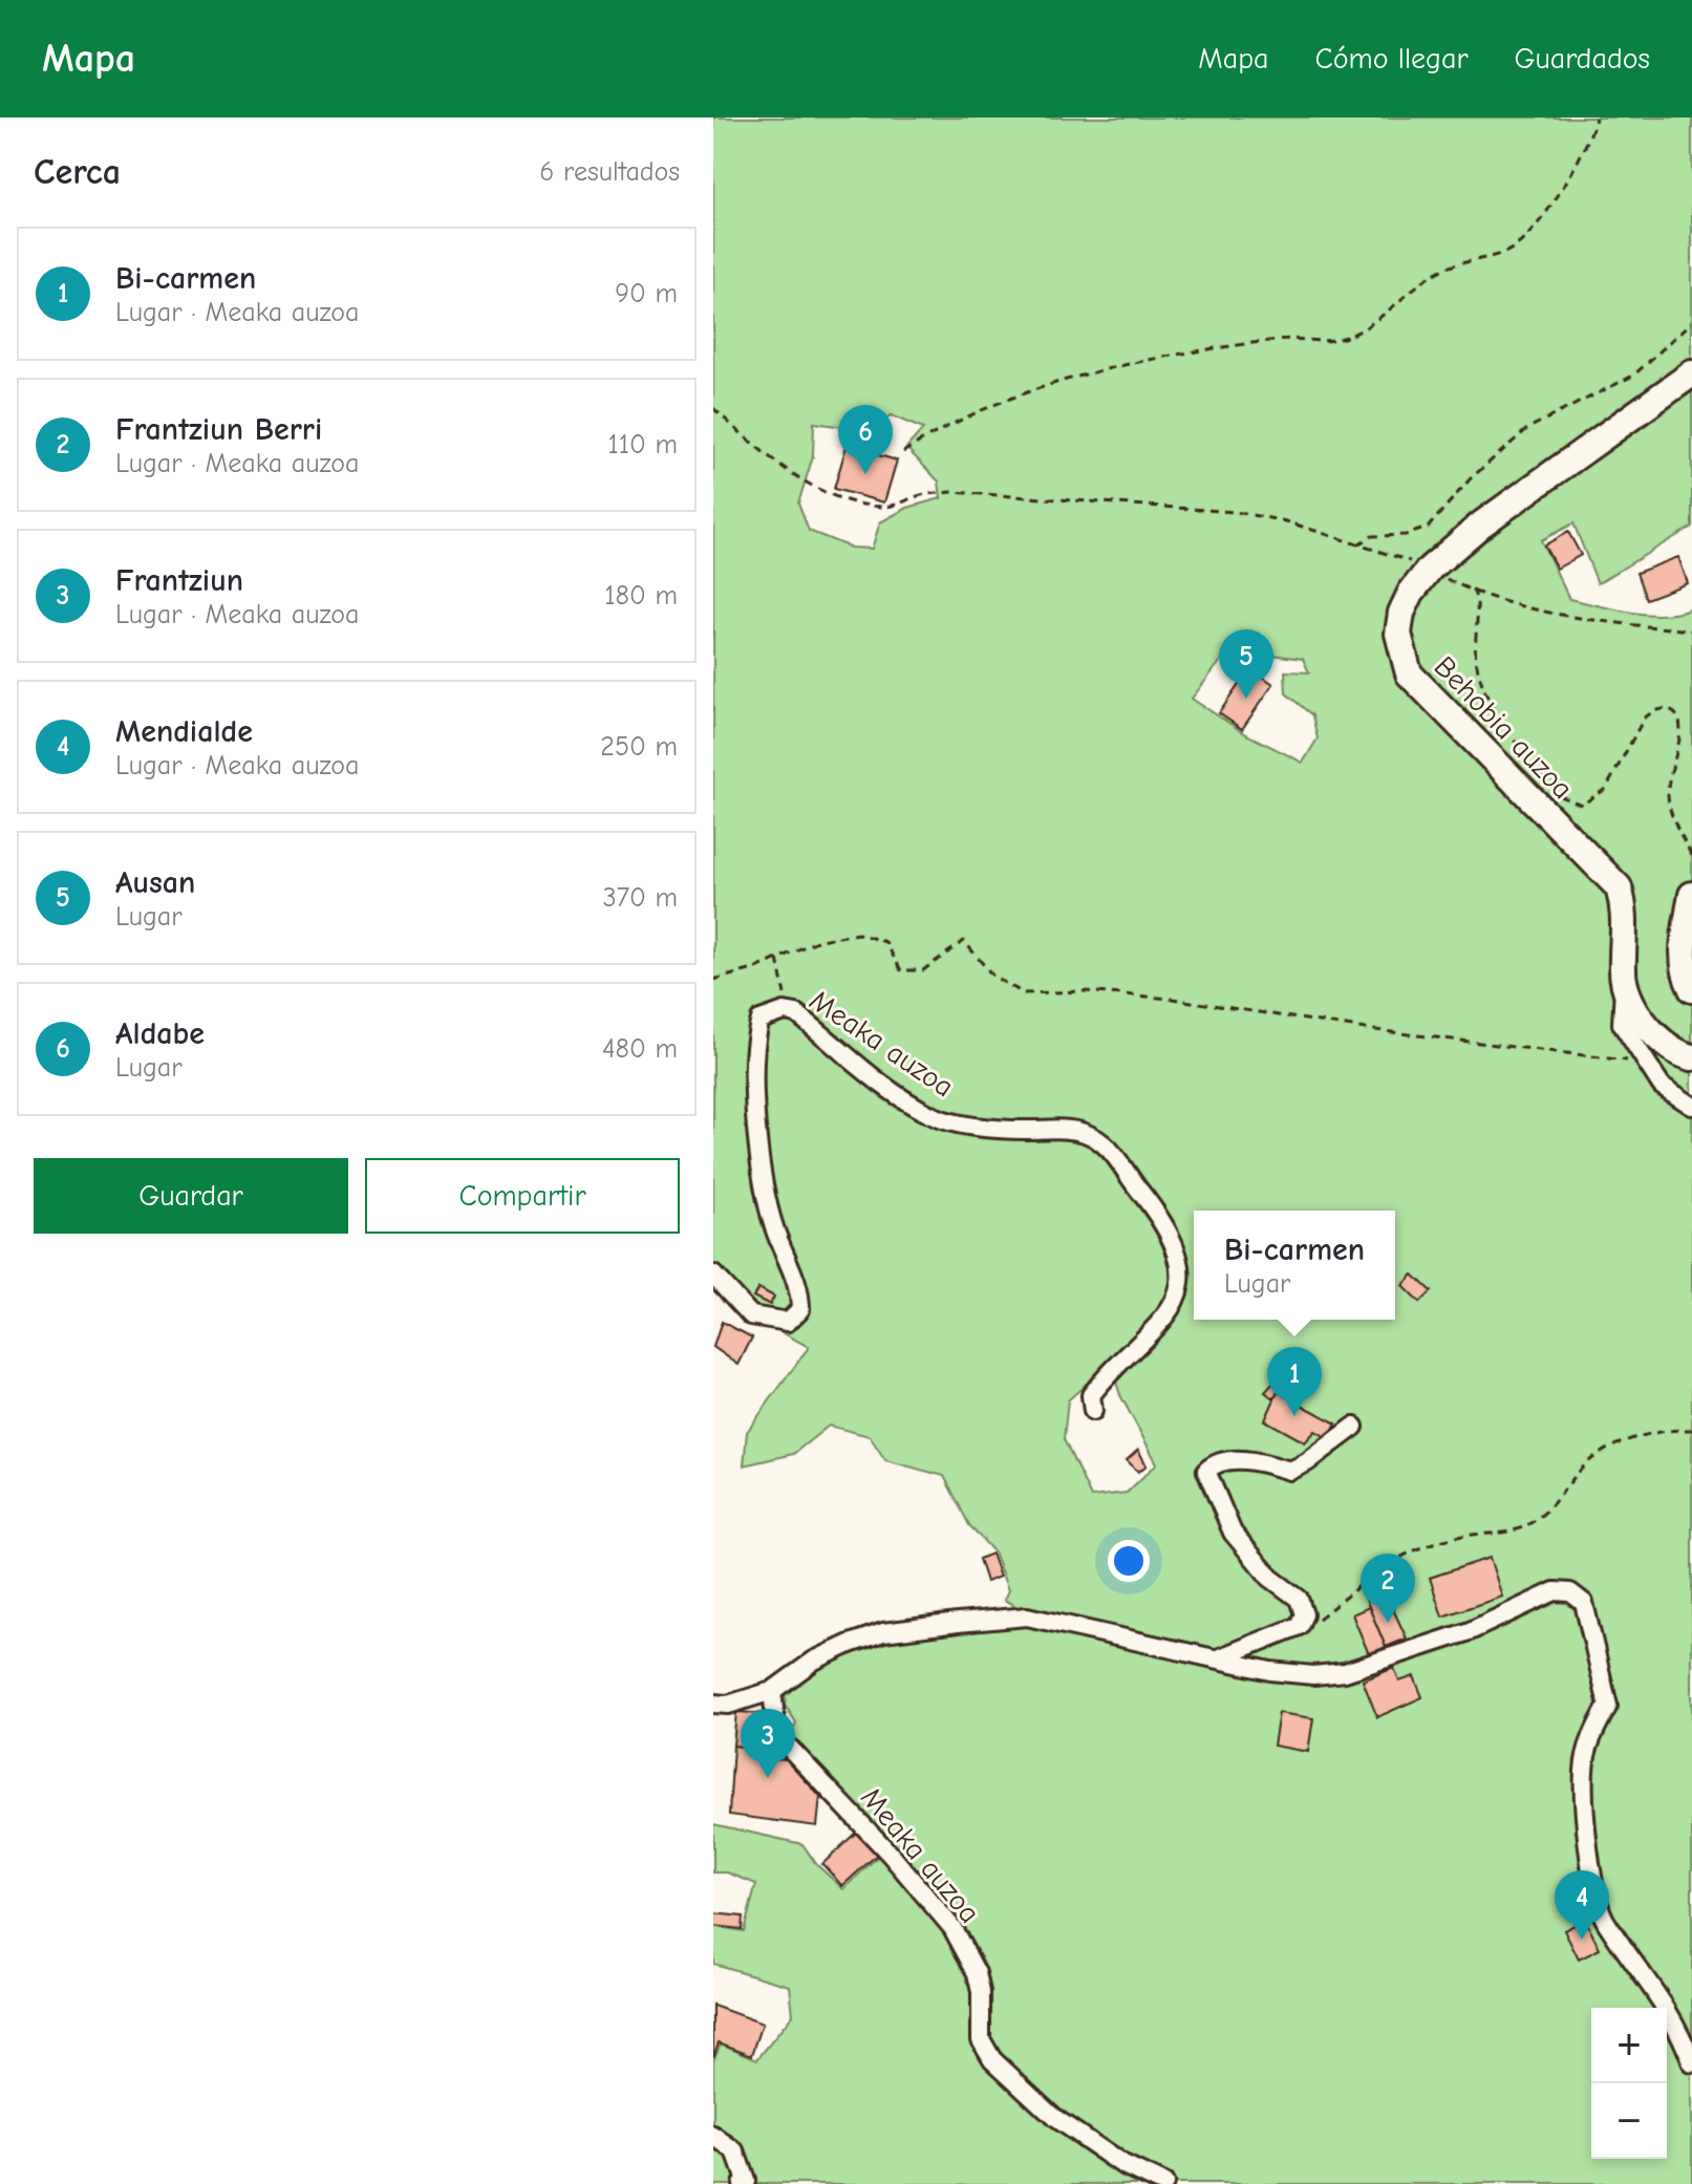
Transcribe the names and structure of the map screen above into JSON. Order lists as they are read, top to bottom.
{
  "streets": {
    "street": ["Behobia auzoa", "Meaka auzoa"]
  },
  "page": {
    "header": "Mapa",
    "nav": ["Mapa", "Cómo llegar", "Guardados"],
    "heading": ["Cerca", "6 resultados"],
    "list": [
      {
        "mark": "1",
        "name": "Bi-carmen",
        "note": "Lugar · Meaka auzoa",
        "value": "90 m"
      },
      {
        "mark": "2",
        "name": "Frantziun Berri",
        "note": "Lugar · Meaka auzoa",
        "value": "110 m"
      },
      {
        "mark": "3",
        "name": "Frantziun",
        "note": "Lugar · Meaka auzoa",
        "value": "180 m"
      },
      {
        "mark": "4",
        "name": "Mendialde",
        "note": "Lugar · Meaka auzoa",
        "value": "250 m"
      },
      {
        "mark": "5",
        "name": "Ausan",
        "note": "Lugar",
        "value": "370 m"
      },
      {
        "mark": "6",
        "name": "Aldabe",
        "note": "Lugar",
        "value": "480 m"
      }
    ],
    "pins": [
      "6",
      "5",
      "1",
      "2",
      "3",
      "4"
    ],
    "buttons": ["Guardar", "Compartir"],
    "popup": ["Bi-carmen", "Lugar"],
    "map_buttons": ["+", "−"]
  }
}
